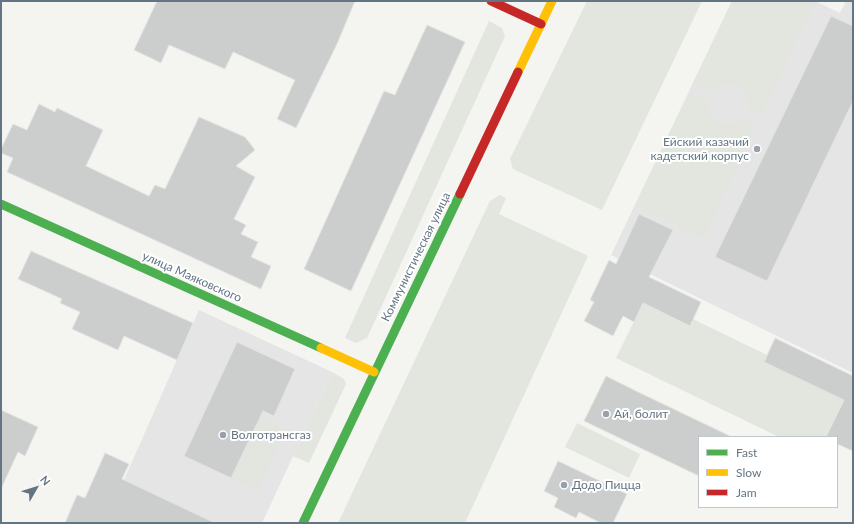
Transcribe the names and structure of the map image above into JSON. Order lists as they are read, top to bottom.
{
  "streets": {
    "main road": ["Коммунистическая улица", "улица Маяковского"]
  },
  "crossings": [
    ["Коммунистическая улица", "улица Маяковского"]
  ],
  "places": [
    "Ейский казачий кадетский корпус",
    "Ай, болит",
    "Волготрансгаз",
    "Додо Пицца"
  ],
  "legend": ["Fast", "Slow", "Jam"],
  "north": "top right"
}
